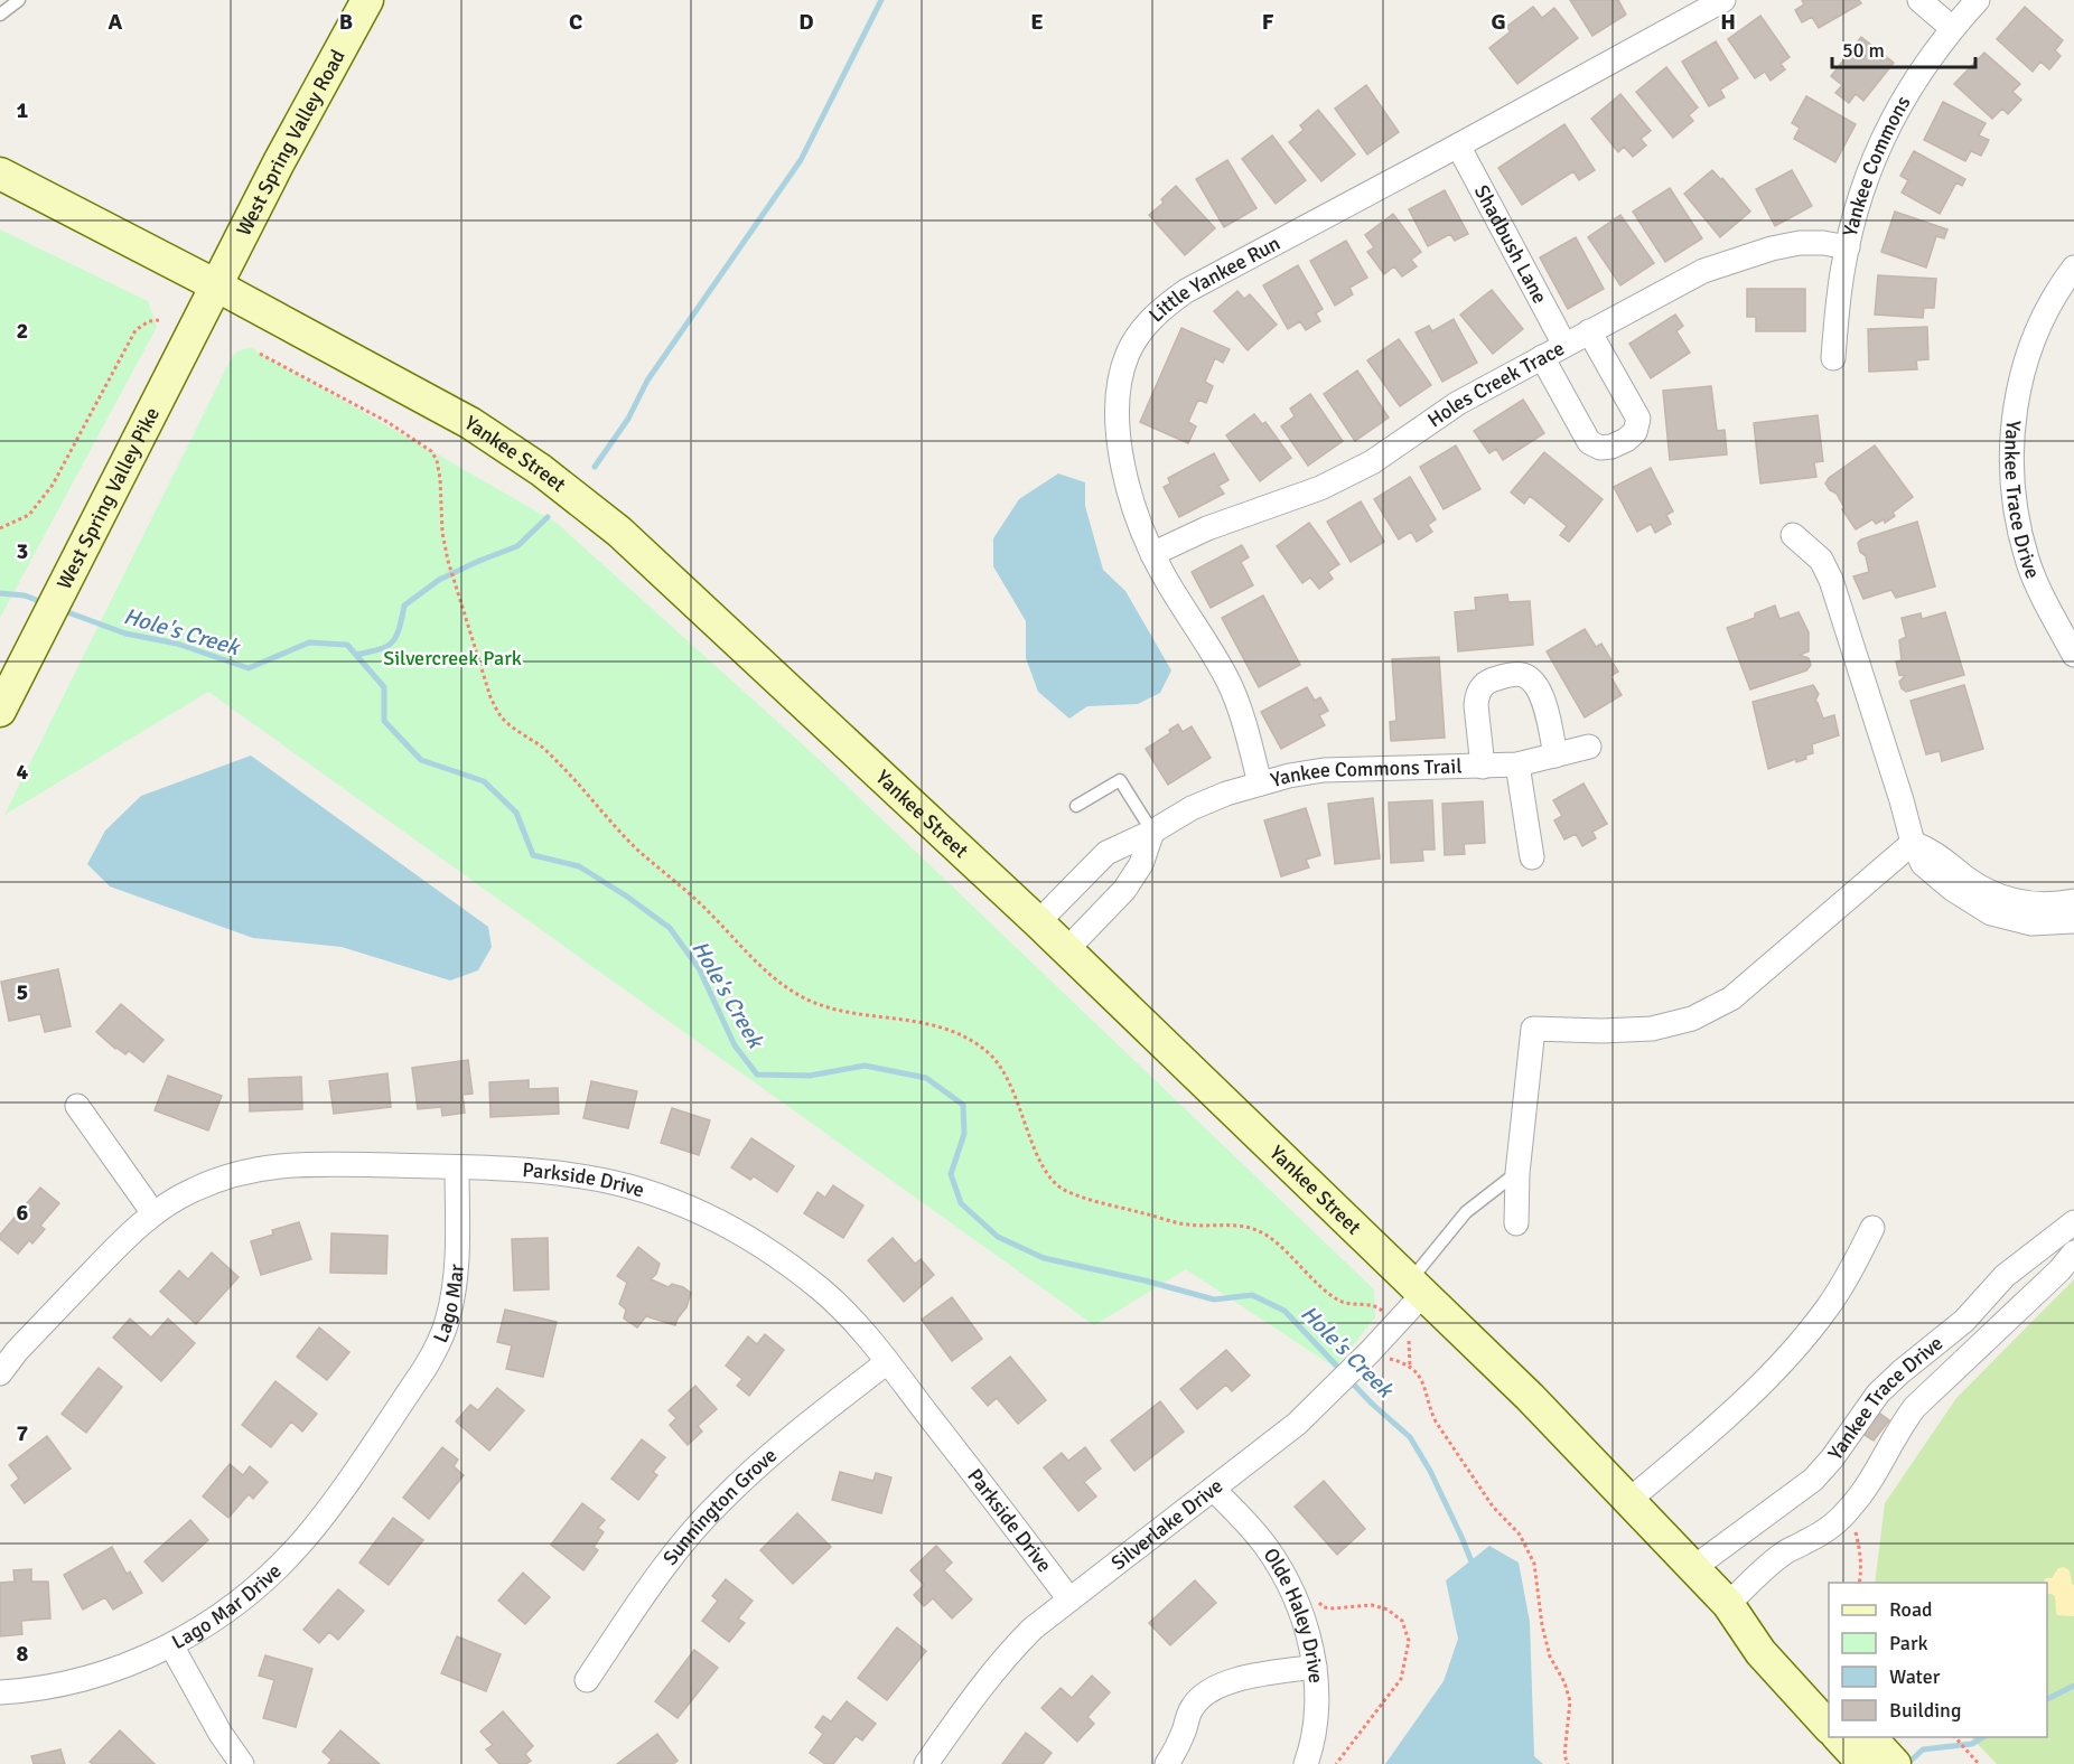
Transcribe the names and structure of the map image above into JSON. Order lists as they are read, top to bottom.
{
  "streets": {
    "street": [
      "West Spring Valley Road",
      "Yankee Commons",
      "Shadbush Lane",
      "Little Yankee Run",
      "Holes Creek Trace",
      "Yankee Street",
      "West Spring Valley Pike",
      "Yankee Trace Drive",
      "Yankee Commons Trail",
      "Parkside Drive",
      "Lago Mar",
      "Sunnington Grove",
      "Silverlake Drive",
      "Lago Mar Drive",
      "Olde Haley Drive"
    ]
  },
  "crossings": [
    ["West Spring Valley Road", "Yankee Street"],
    ["West Spring Valley Road", "West Spring Valley Pike"],
    ["Yankee Commons", "Holes Creek Trace"],
    ["Shadbush Lane", "Little Yankee Run"],
    ["Shadbush Lane", "Holes Creek Trace"],
    ["Little Yankee Run", "Holes Creek Trace"],
    ["Little Yankee Run", "Yankee Commons Trail"],
    ["Yankee Street", "West Spring Valley Pike"],
    ["Yankee Street", "Yankee Trace Drive"],
    ["Yankee Street", "Yankee Commons Trail"],
    ["Yankee Street", "Silverlake Drive"],
    ["Parkside Drive", "Lago Mar"],
    ["Parkside Drive", "Sunnington Grove"],
    ["Parkside Drive", "Silverlake Drive"],
    ["Lago Mar", "Lago Mar Drive"],
    ["Silverlake Drive", "Olde Haley Drive"]
  ],
  "water": ["Hole's Creek"],
  "parks": ["Silvercreek Park"],
  "legend": [
    "Road",
    "Park",
    "Water",
    "Building"
  ],
  "scale_bar": "50 m",
  "grid": {
    "columns": [
      "A",
      "B",
      "C",
      "D",
      "E",
      "F",
      "G",
      "H"
    ],
    "rows": [
      "1",
      "2",
      "3",
      "4",
      "5",
      "6",
      "7",
      "8"
    ]
  }
}
